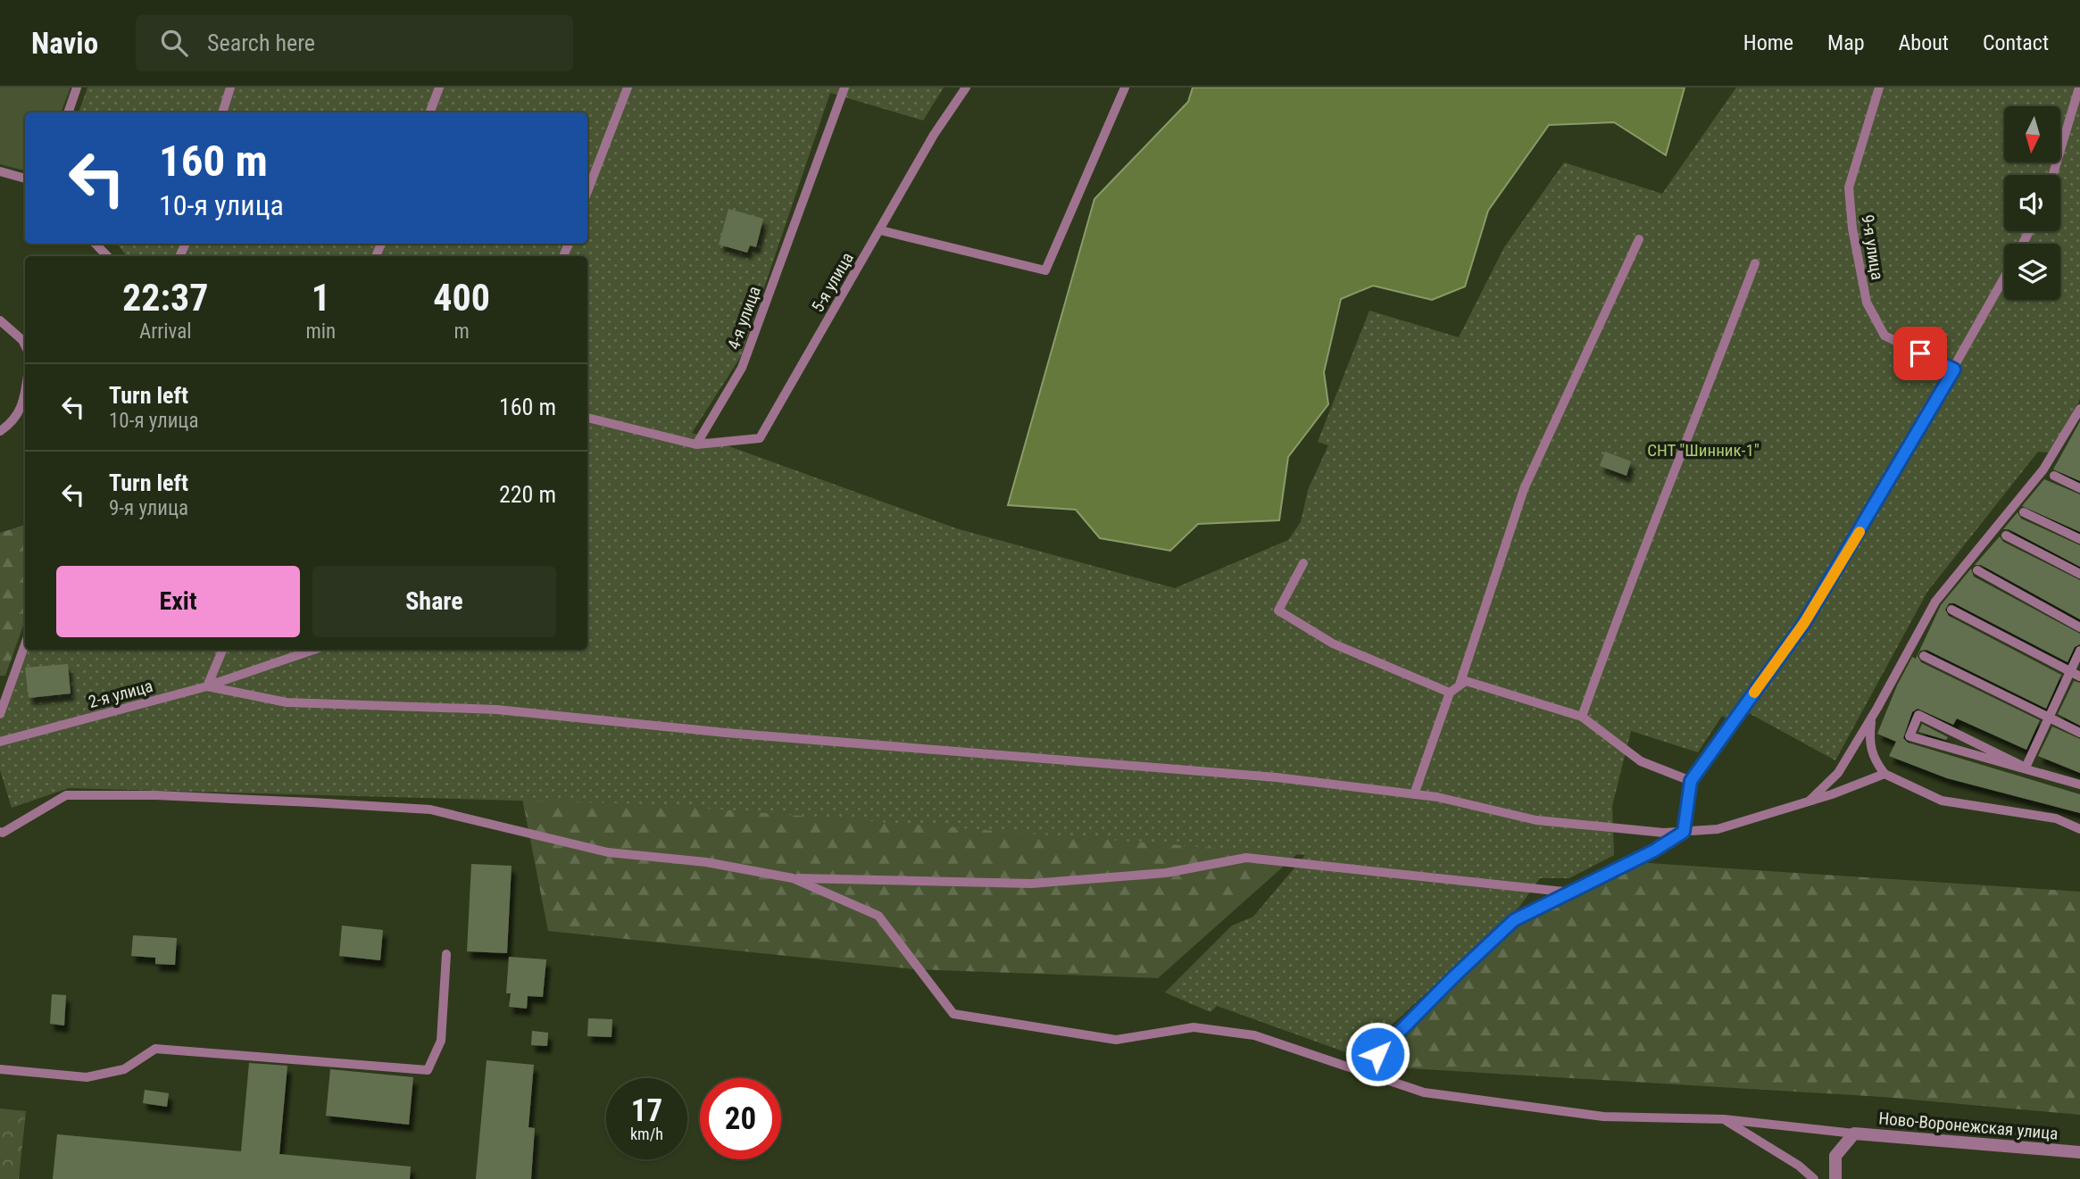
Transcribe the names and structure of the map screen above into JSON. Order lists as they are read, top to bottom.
{
  "streets": {
    "street": ["Ново-Воронежская улица"],
    "lane": [
      "9-я улица",
      "5-я улица",
      "4-я улица",
      "2-я улица"
    ]
  },
  "crossings": [
    ["5-я улица", "4-я улица"]
  ],
  "parks": ["СНТ \"Шинник-1\""],
  "north": "bottom",
  "page": {
    "header": "Navio",
    "search": "Search here",
    "nav": [
      "Home",
      "Map",
      "About",
      "Contact"
    ],
    "turn": ["160 m", "10-я улица"],
    "eta": [
      "22:37",
      "Arrival",
      "1",
      "min",
      "400",
      "m"
    ],
    "list": [
      {
        "name": "Turn left",
        "note": "10-я улица",
        "value": "160 m"
      },
      {
        "name": "Turn left",
        "note": "9-я улица",
        "value": "220 m"
      }
    ],
    "buttons": ["Exit", "Share"],
    "speed": "17 km/h",
    "limit": "20"
  }
}
